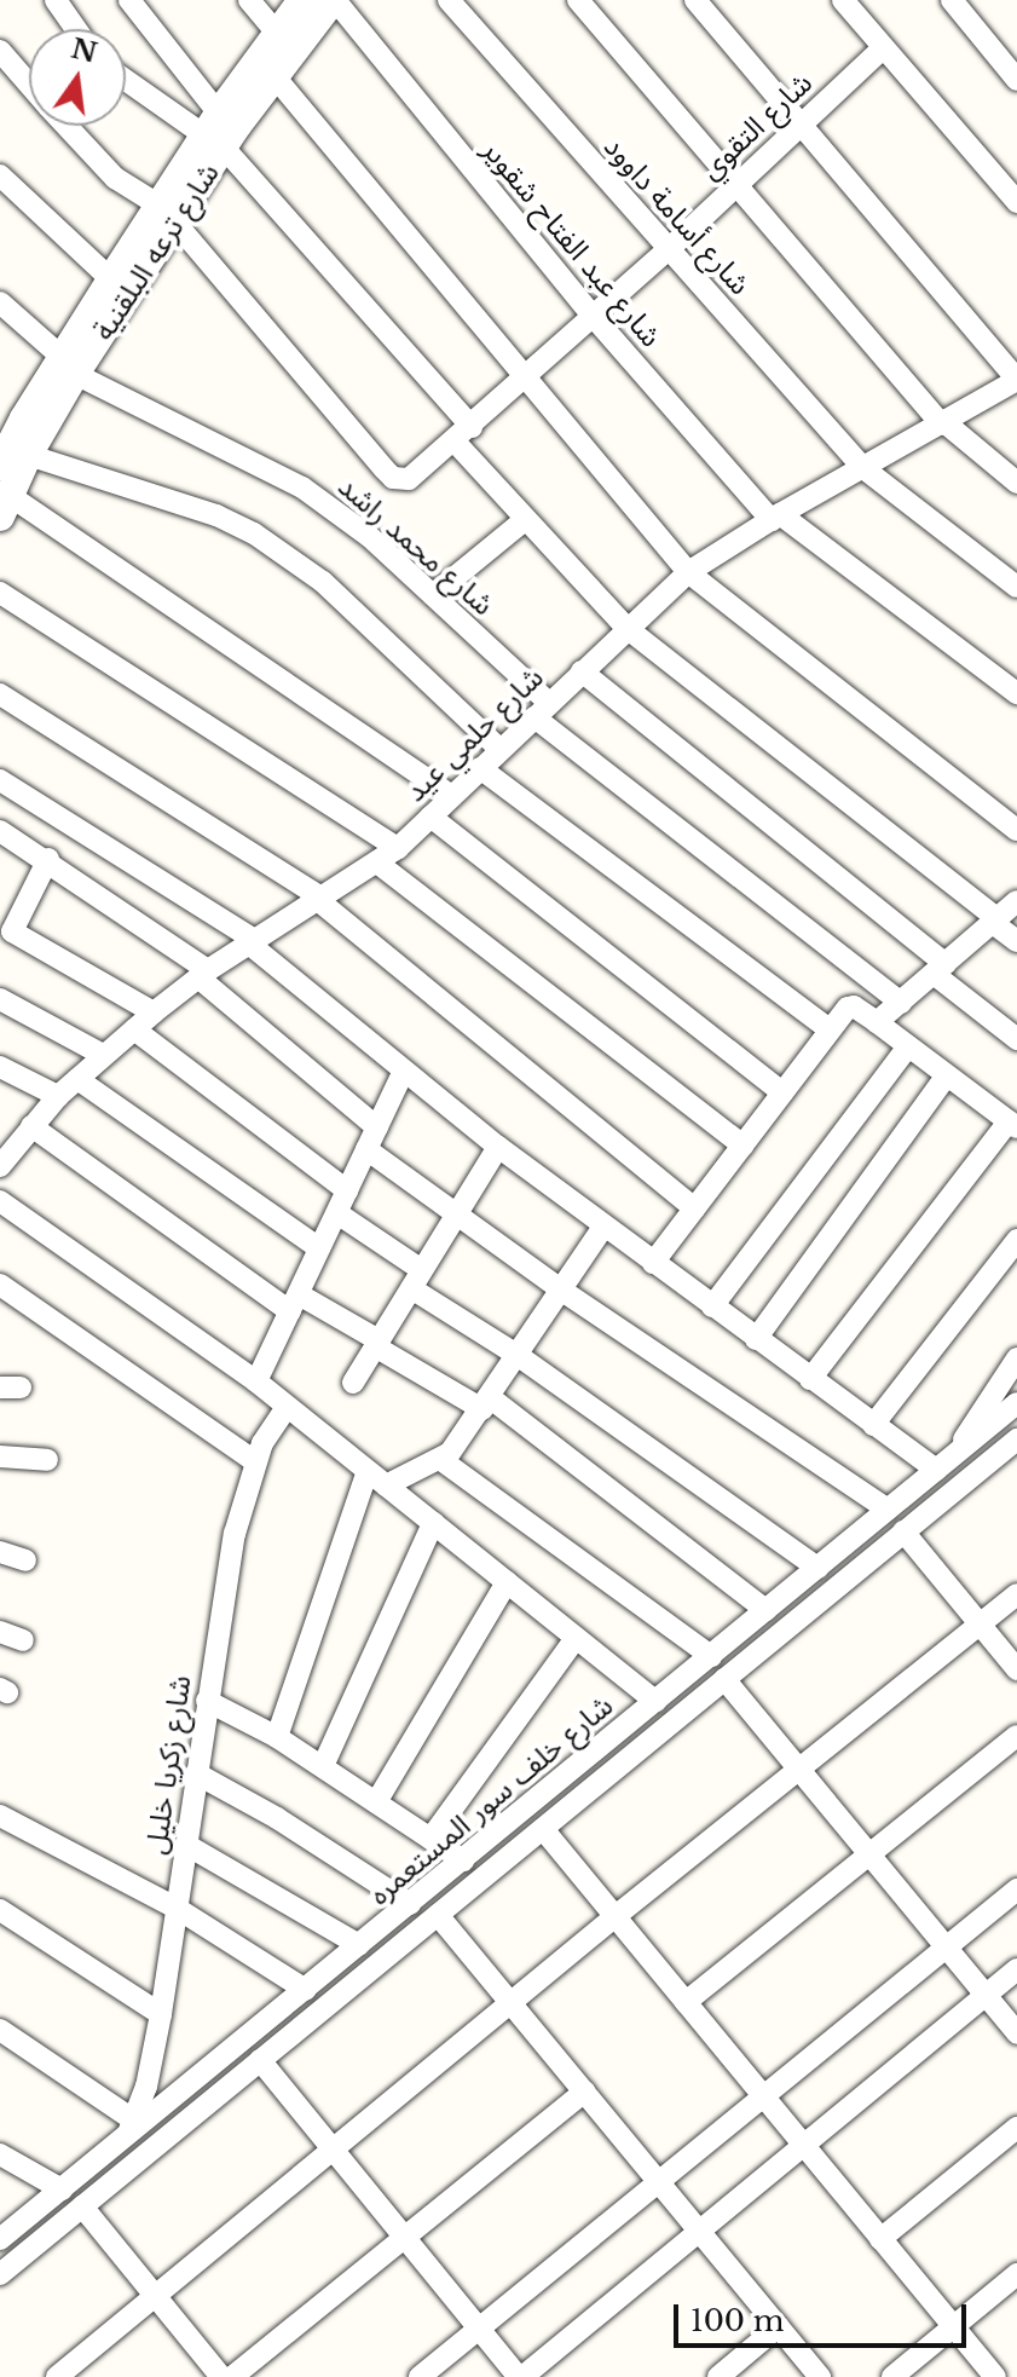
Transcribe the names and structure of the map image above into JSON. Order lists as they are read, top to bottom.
{
  "streets": {
    "street": [
      "شارع التقوي",
      "شارع أسامة داوود",
      "شارع عبد الفتاح شقوير",
      "شارع ترعه البلقنية",
      "شارع محمد راشد",
      "شارع حلمي عيد",
      "شارع زكريا خليل",
      "شارع خلف سور المستعمره"
    ]
  },
  "crossings": [
    ["شارع التقوي", "شارع أسامة داوود"],
    ["شارع التقوي", "شارع عبد الفتاح شقوير"],
    ["شارع التقوي", "شارع ترعه البلقنية"],
    ["شارع أسامة داوود", "شارع حلمي عيد"],
    ["شارع عبد الفتاح شقوير", "شارع ترعه البلقنية"],
    ["شارع عبد الفتاح شقوير", "شارع حلمي عيد"],
    ["شارع ترعه البلقنية", "شارع محمد راشد"],
    ["شارع محمد راشد", "شارع حلمي عيد"],
    ["شارع زكريا خليل", "شارع خلف سور المستعمره"]
  ],
  "scale_bar": "100 m",
  "north": "top"
}
